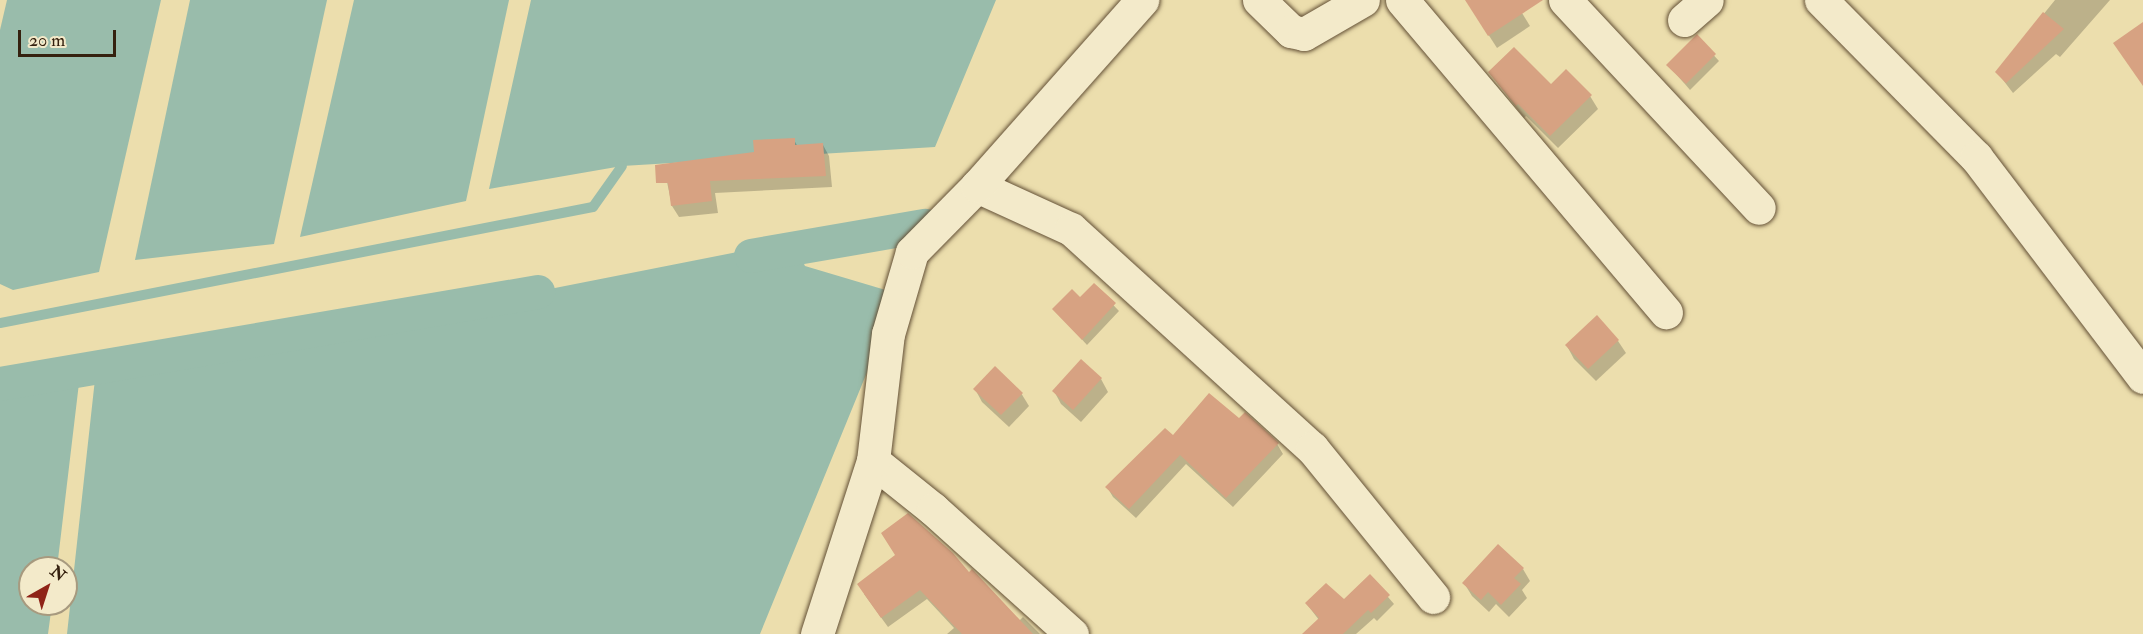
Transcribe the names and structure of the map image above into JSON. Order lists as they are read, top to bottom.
{
  "scale_bar": "20 m",
  "north": "top right"
}
